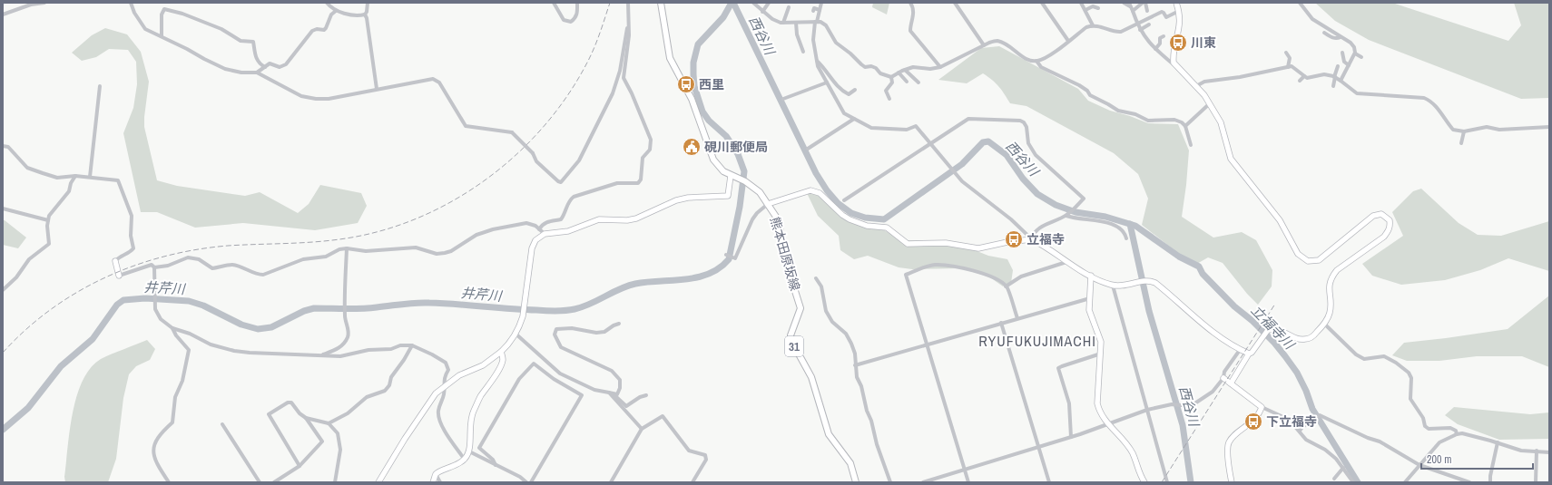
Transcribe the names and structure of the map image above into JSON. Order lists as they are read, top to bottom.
{
  "streets": {
    "main road": ["熊本田原坂線", "31"]
  },
  "districts": ["RYUFUKUJIMACHI"],
  "water": ["西谷川", "井芹川", "立福寺川"],
  "places": {
    "bus stop": [
      "川東",
      "西里",
      "立福寺",
      "下立福寺"
    ],
    "public building": ["硯川郵便局"]
  },
  "scale_bar": "200 m"
}
